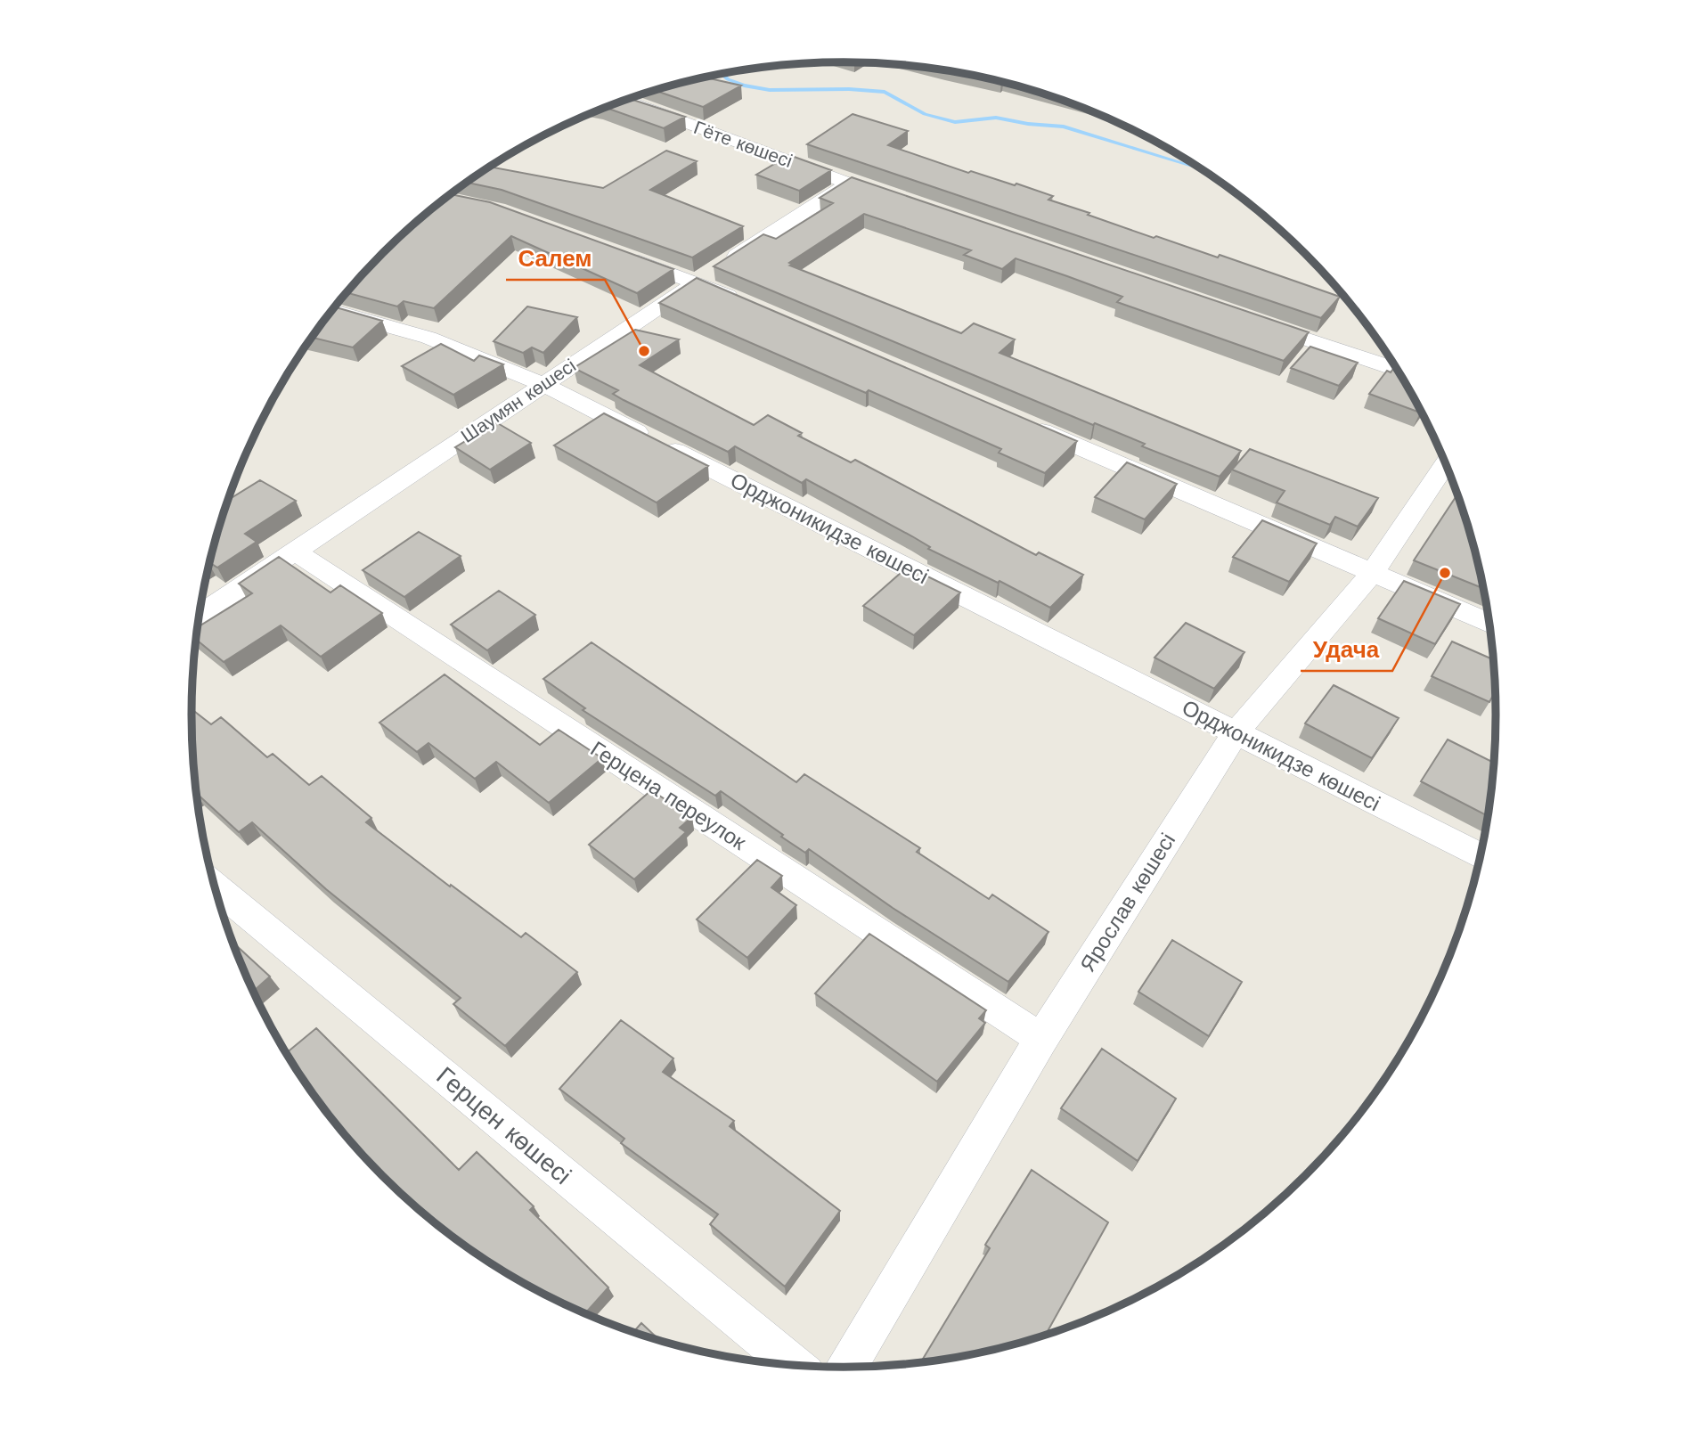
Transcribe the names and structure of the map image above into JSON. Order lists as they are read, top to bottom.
{
  "streets": {
    "street": [
      "Гёте көшесі",
      "Шаумян көшесі",
      "Орджоникидзе көшесі",
      "Герцена переулок",
      "Ярослав көшесі",
      "Герцен көшесі"
    ]
  },
  "crossings": [
    ["Гёте көшесі", "Шаумян көшесі"],
    ["Шаумян көшесі", "Орджоникидзе көшесі"],
    ["Шаумян көшесі", "Герцена переулок"],
    ["Орджоникидзе көшесі", "Ярослав көшесі"],
    ["Герцена переулок", "Ярослав көшесі"]
  ],
  "places": ["Салем", "Удача"]
}
